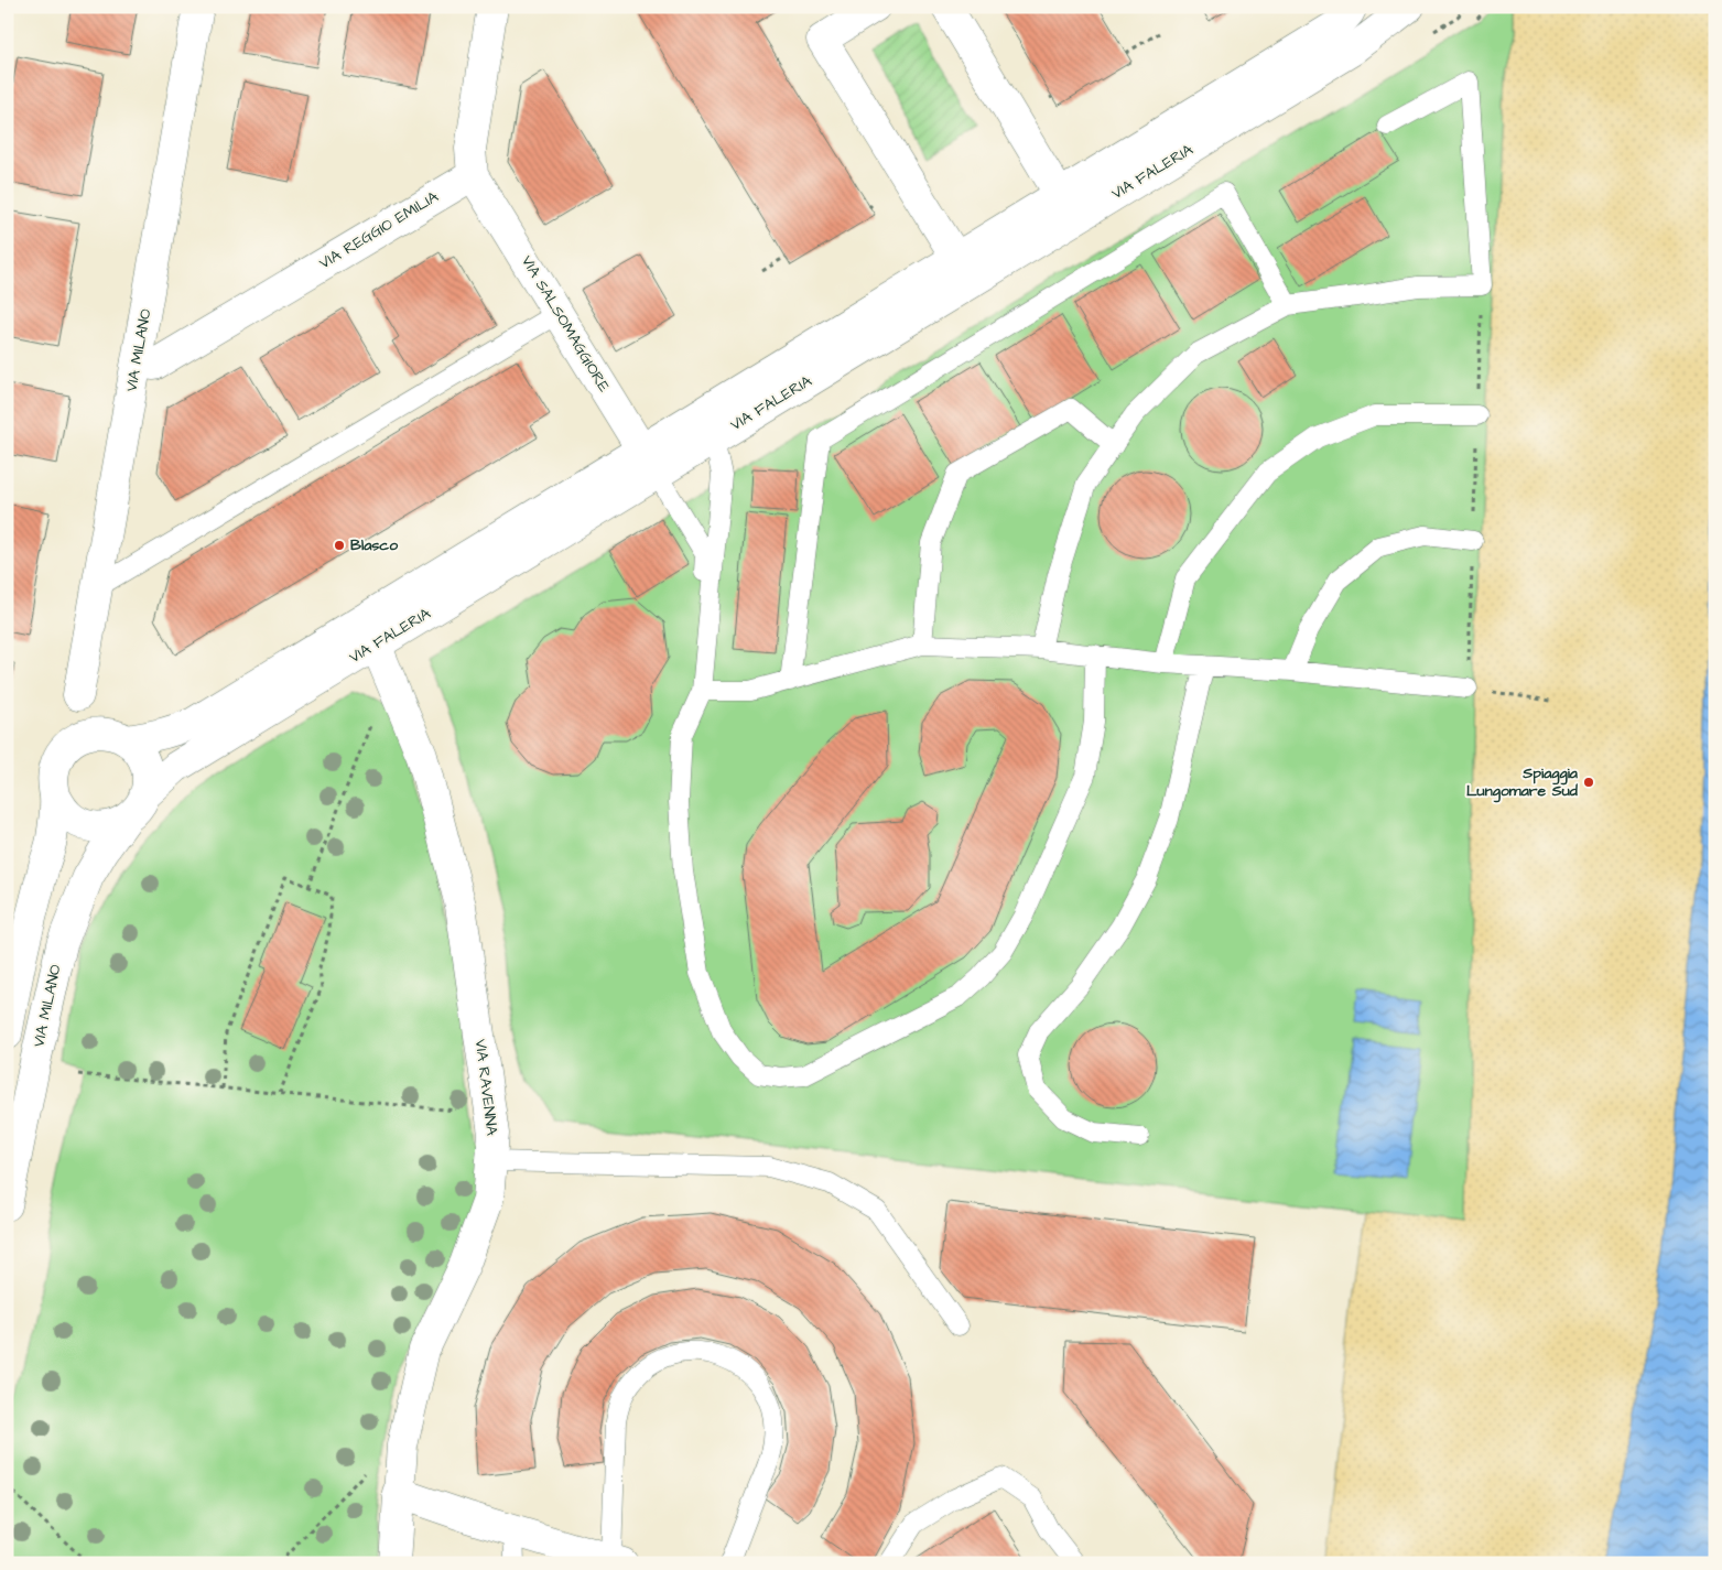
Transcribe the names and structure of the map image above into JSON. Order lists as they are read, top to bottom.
{
  "streets": {
    "street": [
      "VIA FALERIA",
      "VIA REGGIO EMILIA",
      "VIA SALSOMAGGIORE",
      "VIA MILANO",
      "VIA RAVENNA"
    ]
  },
  "crossings": [
    ["VIA FALERIA", "VIA SALSOMAGGIORE"],
    ["VIA FALERIA", "VIA MILANO"],
    ["VIA FALERIA", "VIA RAVENNA"],
    ["VIA REGGIO EMILIA", "VIA SALSOMAGGIORE"],
    ["VIA REGGIO EMILIA", "VIA MILANO"]
  ],
  "places": ["Blasco", "Spiaggia Lungomare Sud"]
}
